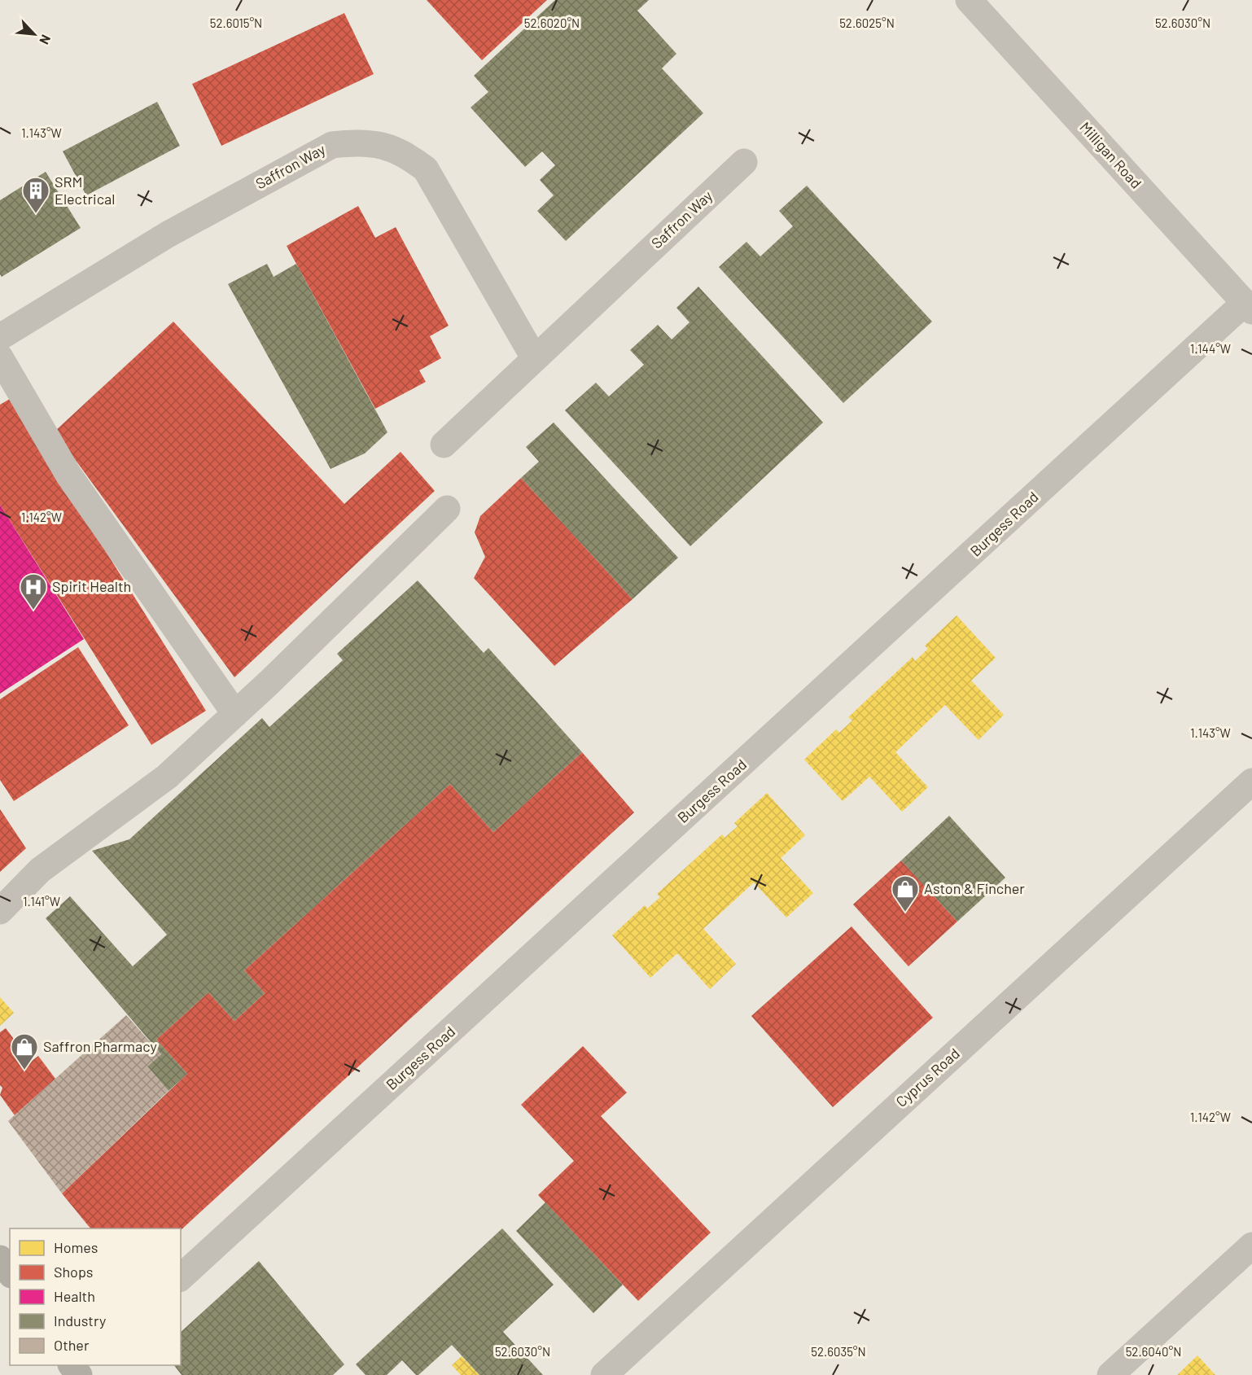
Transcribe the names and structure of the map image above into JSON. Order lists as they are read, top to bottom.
{
  "streets": {
    "street": [
      "Milligan Road",
      "Saffron Way",
      "Burgess Road",
      "Cyprus Road"
    ]
  },
  "crossings": [
    ["Milligan Road", "Burgess Road"]
  ],
  "places": {
    "building": ["SRM Electrical"],
    "hospital": ["Spirit Health"],
    "shop": ["Aston & Fincher", "Saffron Pharmacy"]
  },
  "legend": [
    "Homes",
    "Shops",
    "Health",
    "Industry",
    "Other"
  ],
  "north": "bottom right",
  "coordinates": [
    "52.6015°N",
    "52.6020°N",
    "52.6025°N",
    "52.6030°N",
    "1.143°W",
    "1.144°W",
    "1.142°W",
    "1.141°W",
    "52.6035°N",
    "52.6040°N"
  ]
}
